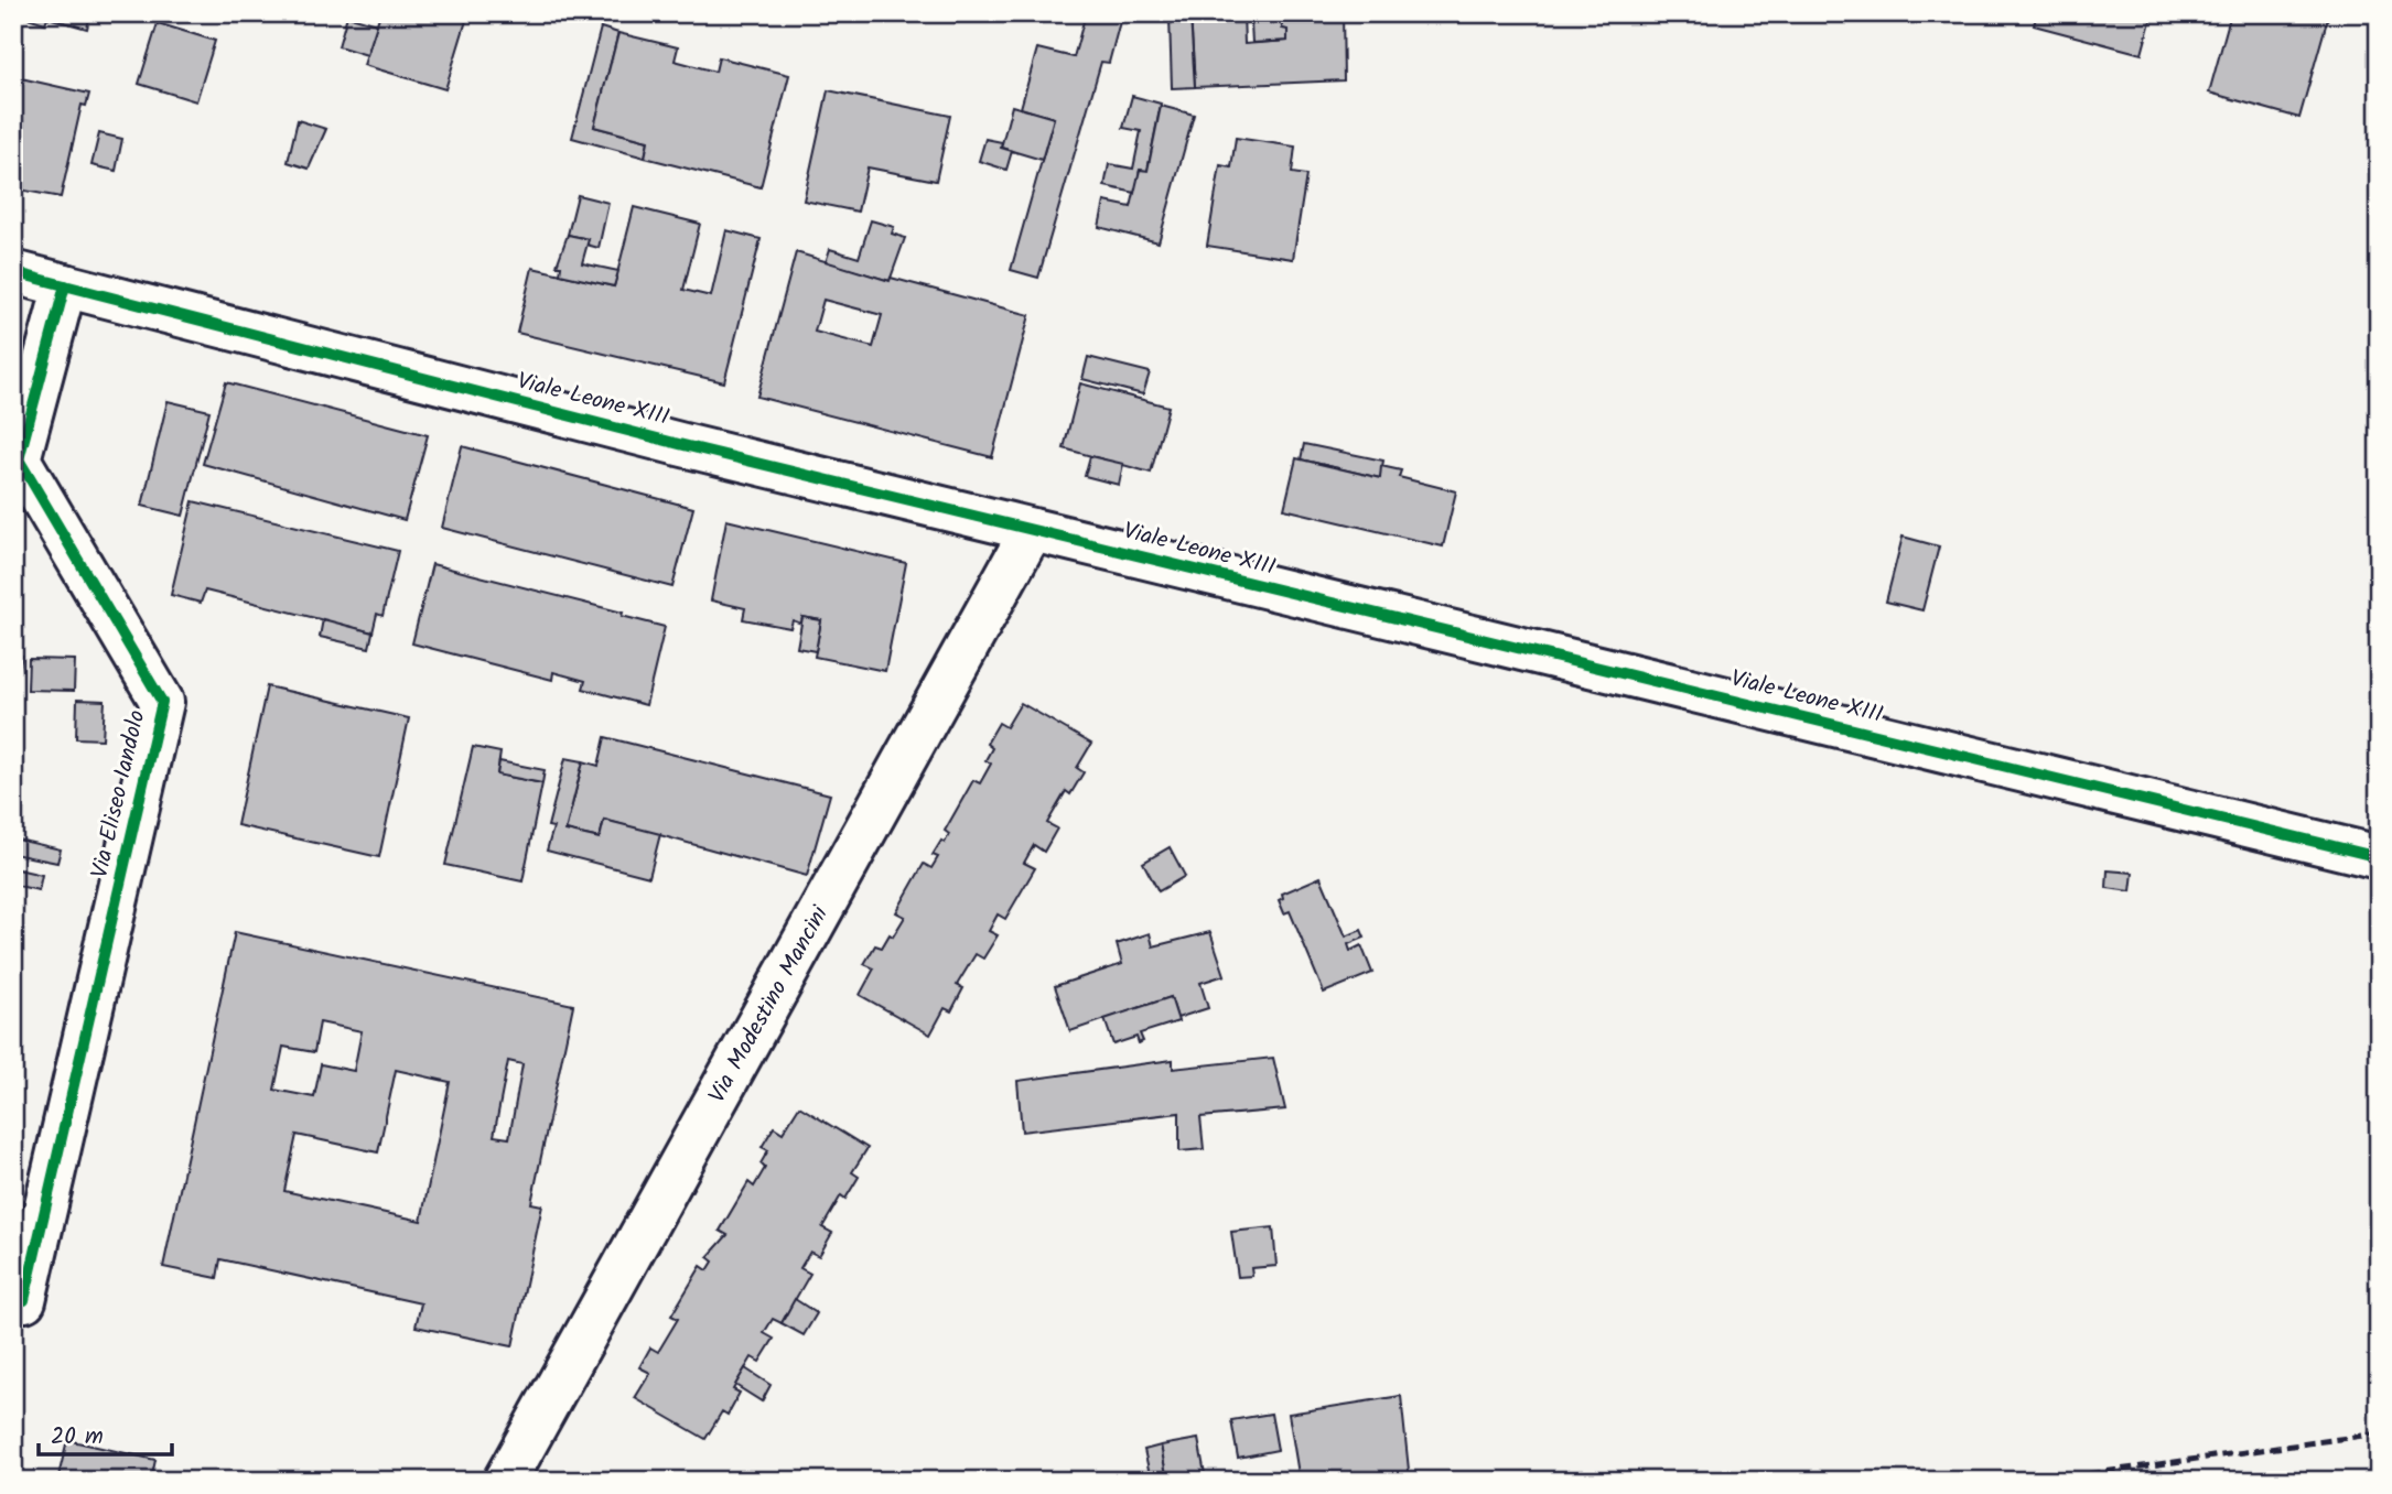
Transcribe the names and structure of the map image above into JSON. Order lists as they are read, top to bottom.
{
  "streets": {
    "street": ["Viale Leone XIII", "Via Eliseo Iandolo", "Via Modestino Mancini"]
  },
  "crossings": [
    ["Viale Leone XIII", "Via Eliseo Iandolo"],
    ["Viale Leone XIII", "Via Modestino Mancini"]
  ],
  "scale_bar": "20 m"
}
